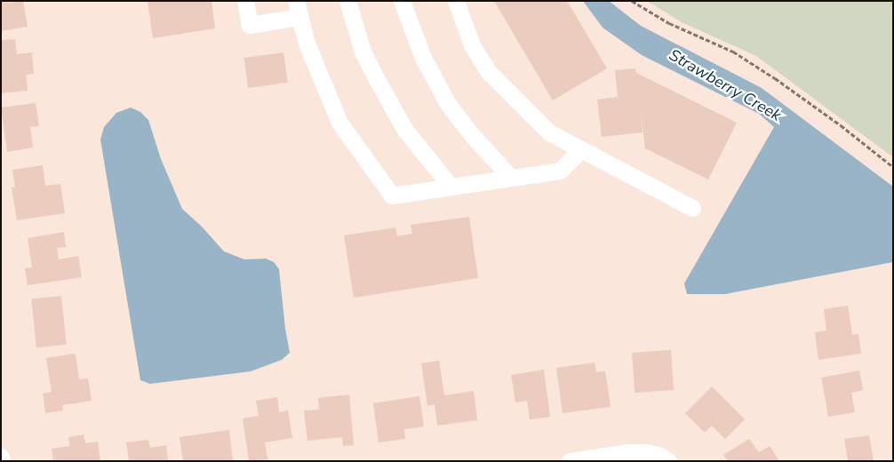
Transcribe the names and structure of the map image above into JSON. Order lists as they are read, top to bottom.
{
  "water": ["Strawberry Creek"]
}
